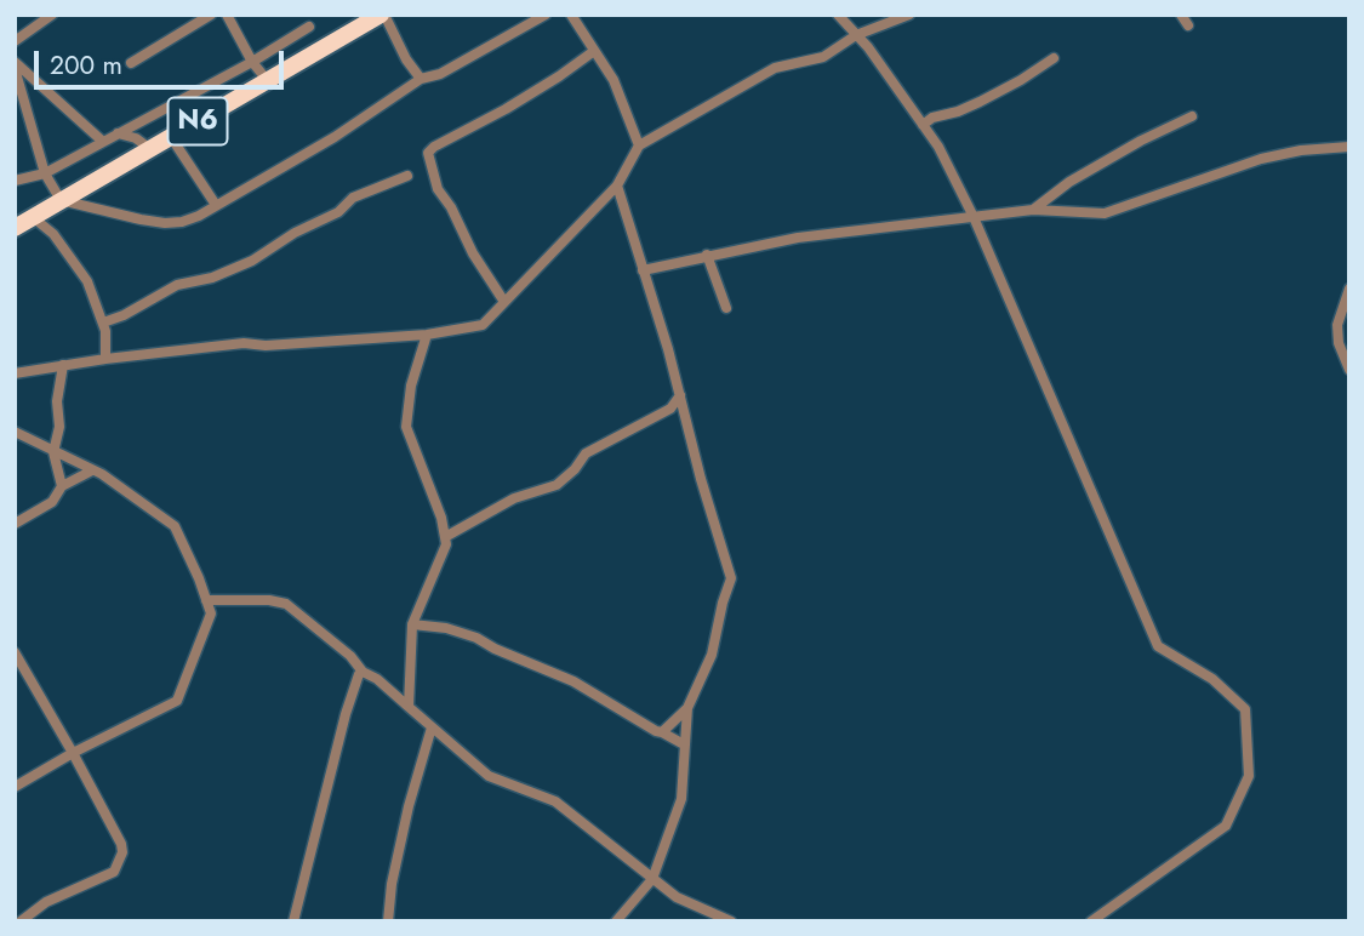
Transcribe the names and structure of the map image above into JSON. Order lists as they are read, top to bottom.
{
  "streets": {
    "highway": ["N6"]
  },
  "scale_bar": "200 m"
}
